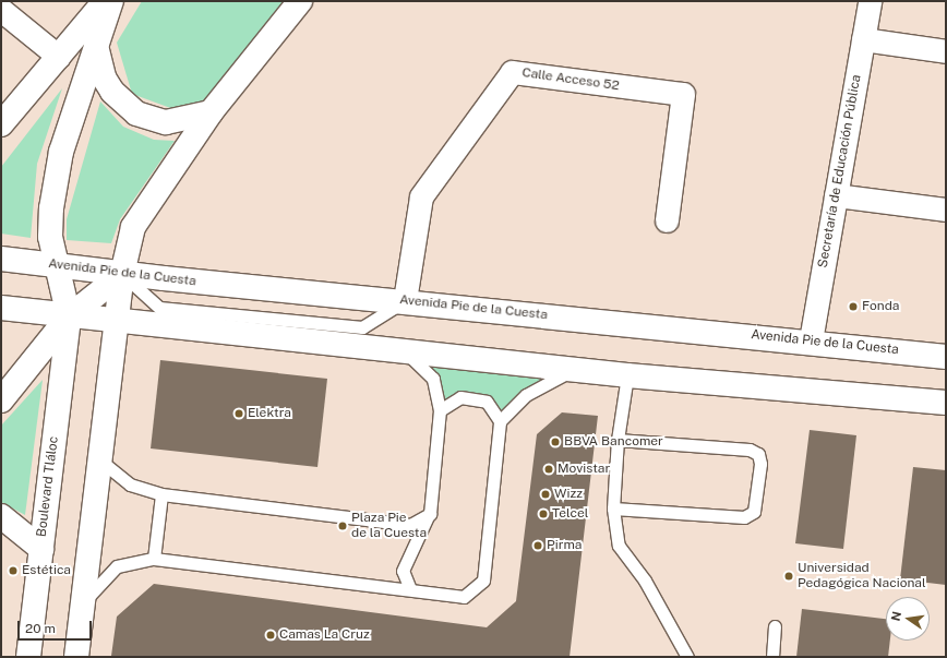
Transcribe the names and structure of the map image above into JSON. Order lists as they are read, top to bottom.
{
  "streets": {
    "main road": ["Avenida Pie de la Cuesta", "Boulevard Tláloc"],
    "street": ["Calle Acceso 52", "Secretaría de Educación Pública"]
  },
  "crossings": [
    ["Calle Acceso 52", "Avenida Pie de la Cuesta"],
    ["Secretaría de Educación Pública", "Avenida Pie de la Cuesta"]
  ],
  "places": [
    "Fonda",
    "Elektra",
    "BBVA Bancomer",
    "Movistar",
    "Wizz",
    "Telcel",
    "Plaza Pie de la Cuesta",
    "Pirma",
    "Estética",
    "Universidad Pedagógica Nacional",
    "Camas La Cruz"
  ],
  "scale_bar": "20 m",
  "north": "left"
}
